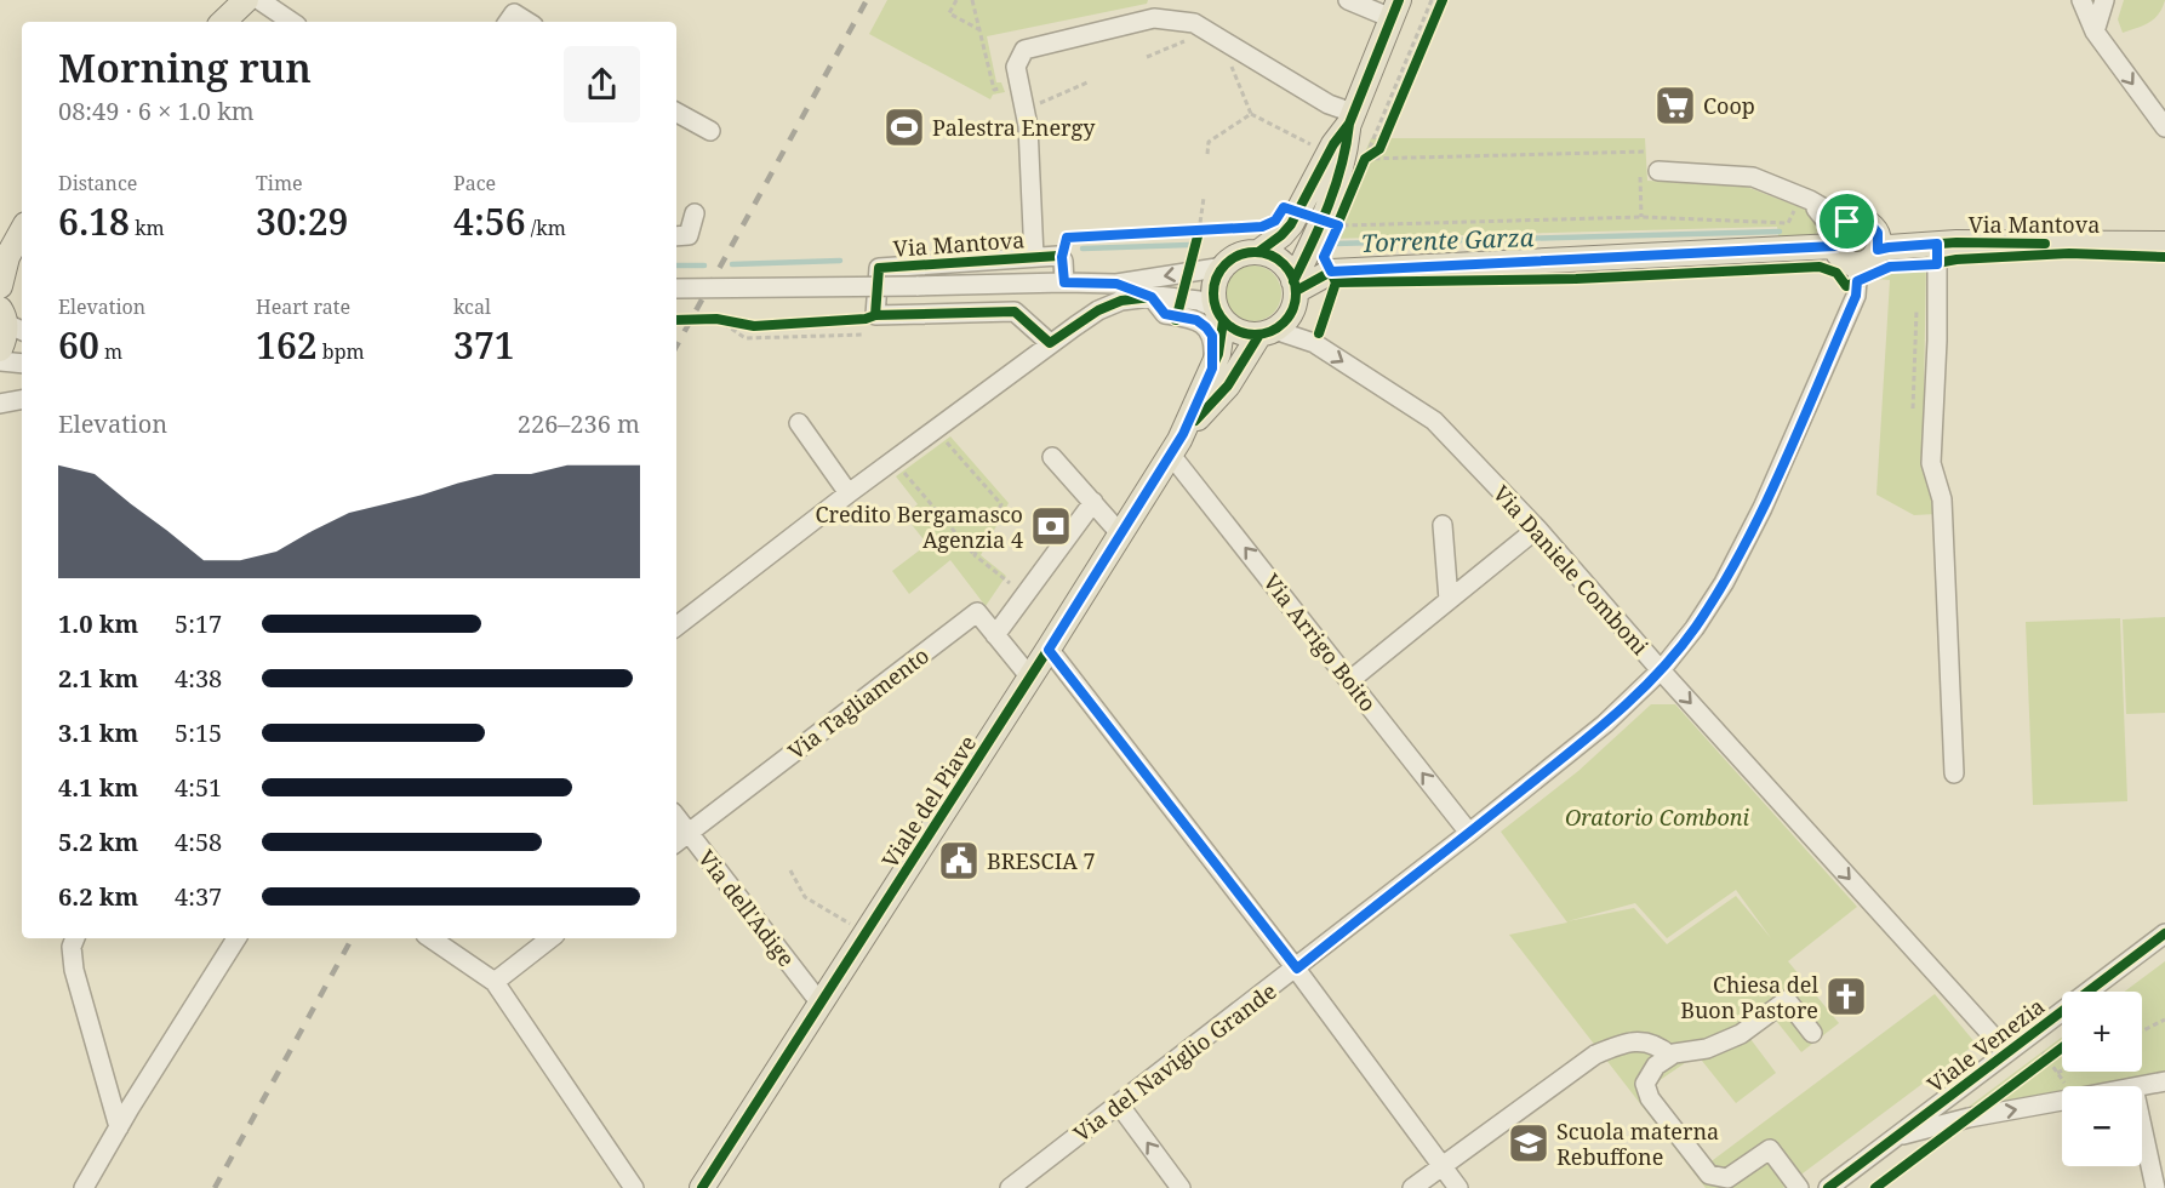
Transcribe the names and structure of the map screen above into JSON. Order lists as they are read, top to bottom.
{
  "streets": {
    "main road": ["Via Mantova", "Viale del Piave"],
    "street": [
      "Via Daniele Comboni",
      "Via Arrigo Boito",
      "Via Tagliamento",
      "Via dell'Adige",
      "Viale Venezia",
      "Via del Naviglio Grande"
    ]
  },
  "crossings": [
    ["Via Mantova", "Via del Naviglio Grande"],
    ["Via Daniele Comboni", "Viale del Piave"],
    ["Via Daniele Comboni", "Viale Venezia"],
    ["Via Daniele Comboni", "Via del Naviglio Grande"],
    ["Via Arrigo Boito", "Viale del Piave"],
    ["Via Arrigo Boito", "Via del Naviglio Grande"],
    ["Via Tagliamento", "Viale del Piave"],
    ["Via Tagliamento", "Via dell'Adige"],
    ["Viale del Piave", "Via dell'Adige"]
  ],
  "one_way": ["Via Daniele Comboni", "Via Arrigo Boito"],
  "water": ["Torrente Garza"],
  "parks": ["Oratorio Comboni"],
  "places": {
    "supermarket": ["Coop"],
    "sports": ["Palestra Energy"],
    "bank": ["Credito Bergamasco Agenzia 4"],
    "public building": ["BRESCIA 7"],
    "church": ["Chiesa del Buon Pastore"],
    "school or university": ["Scuola materna Rebuffone"]
  },
  "page": {
    "heading": ["Morning run", "08:49 · 6 × 1.0 km"],
    "stats": [
      ["Distance", "6.18 km"],
      ["Time", "30:29"],
      ["Pace", "4:56 /km"],
      ["Elevation", "60 m"],
      ["Heart rate", "162 bpm"],
      ["kcal", "371"]
    ],
    "chart": ["Elevation", "226–236 m"],
    "list": [
      {
        "name": "1.0 km",
        "note": "5:17"
      },
      {
        "name": "2.1 km",
        "note": "4:38"
      },
      {
        "name": "3.1 km",
        "note": "5:15"
      },
      {
        "name": "4.1 km",
        "note": "4:51"
      },
      {
        "name": "5.2 km",
        "note": "4:58"
      },
      {
        "name": "6.2 km",
        "note": "4:37"
      }
    ],
    "map_buttons": ["+", "−"]
  }
}
